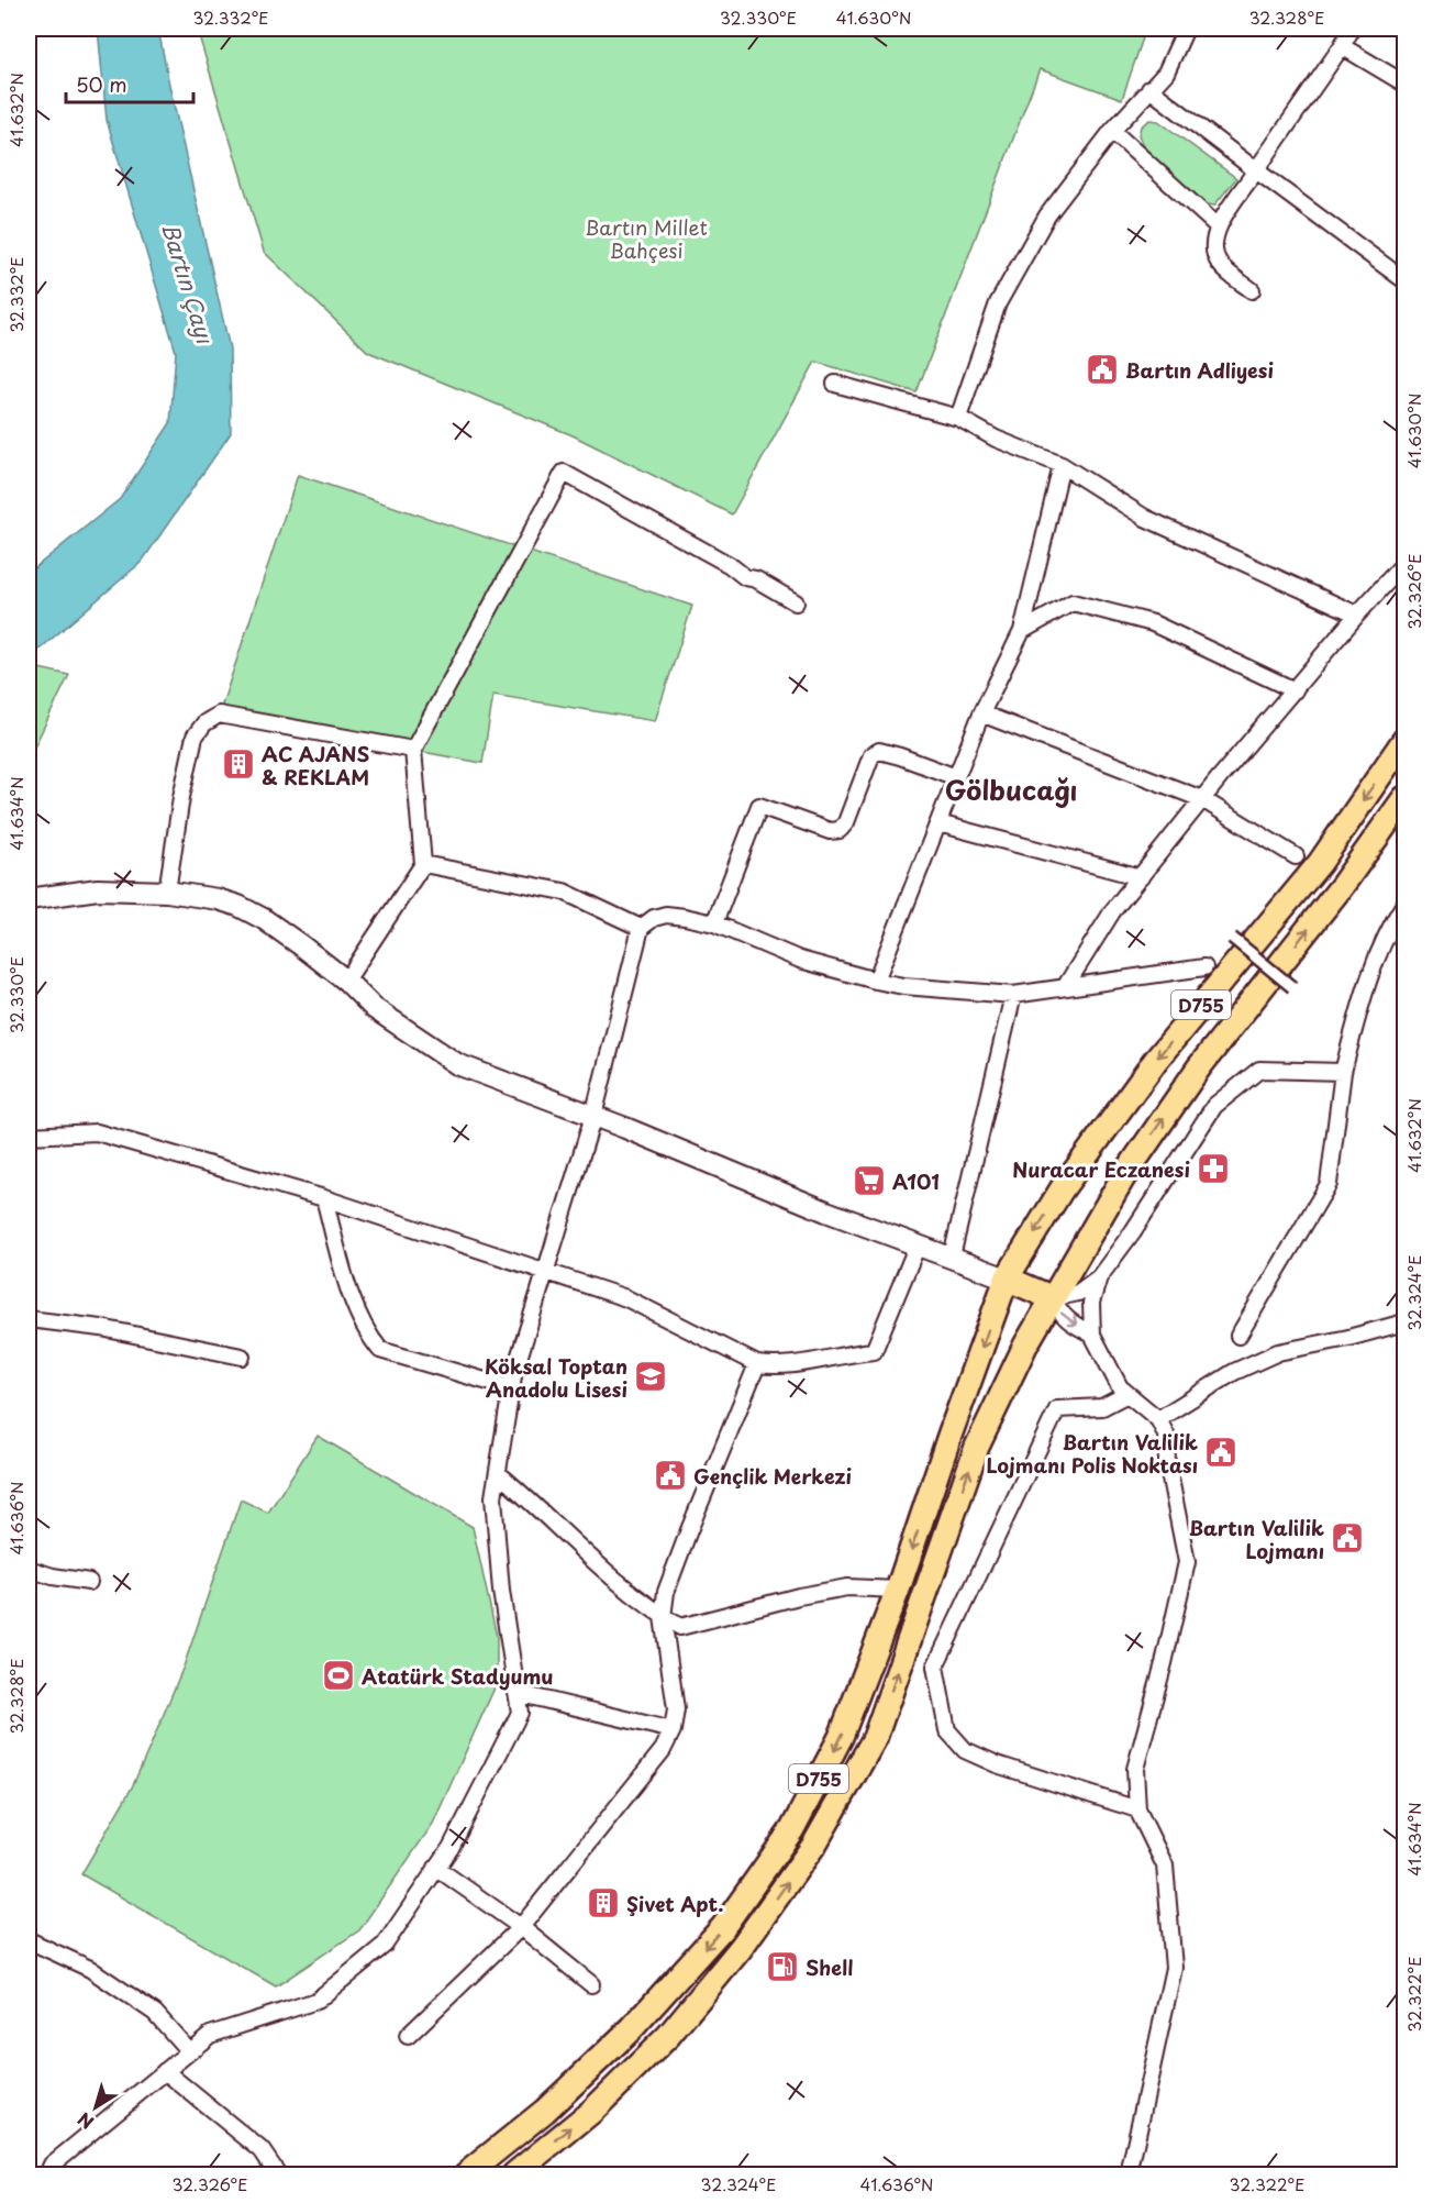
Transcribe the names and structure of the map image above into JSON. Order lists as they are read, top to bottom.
{
  "streets": {
    "highway": ["D755"]
  },
  "districts": ["Gölbucağı"],
  "water": ["Bartın Çayı"],
  "parks": ["Bartın Millet Bahçesi"],
  "places": {
    "public building": [
      "Bartın Adliyesi",
      "Bartın Valilik Lojmanı Polis Noktası",
      "Gençlik Merkezi",
      "Bartın Valilik Lojmanı"
    ],
    "building": ["AC AJANS & REKLAM", "Şivet Apt."],
    "pharmacy": ["Nuracar Eczanesi"],
    "supermarket": ["A101"],
    "school or university": ["Köksal Toptan Anadolu Lisesi"],
    "sports": ["Atatürk Stadyumu"],
    "fuel station": ["Shell"]
  },
  "scale_bar": "50 m",
  "north": "bottom left",
  "coordinates": [
    "32.332°E",
    "32.330°E",
    "41.630°N",
    "32.328°E",
    "41.632°N",
    "32.326°E",
    "41.634°N",
    "32.324°E",
    "41.636°N",
    "32.322°E"
  ]
}
